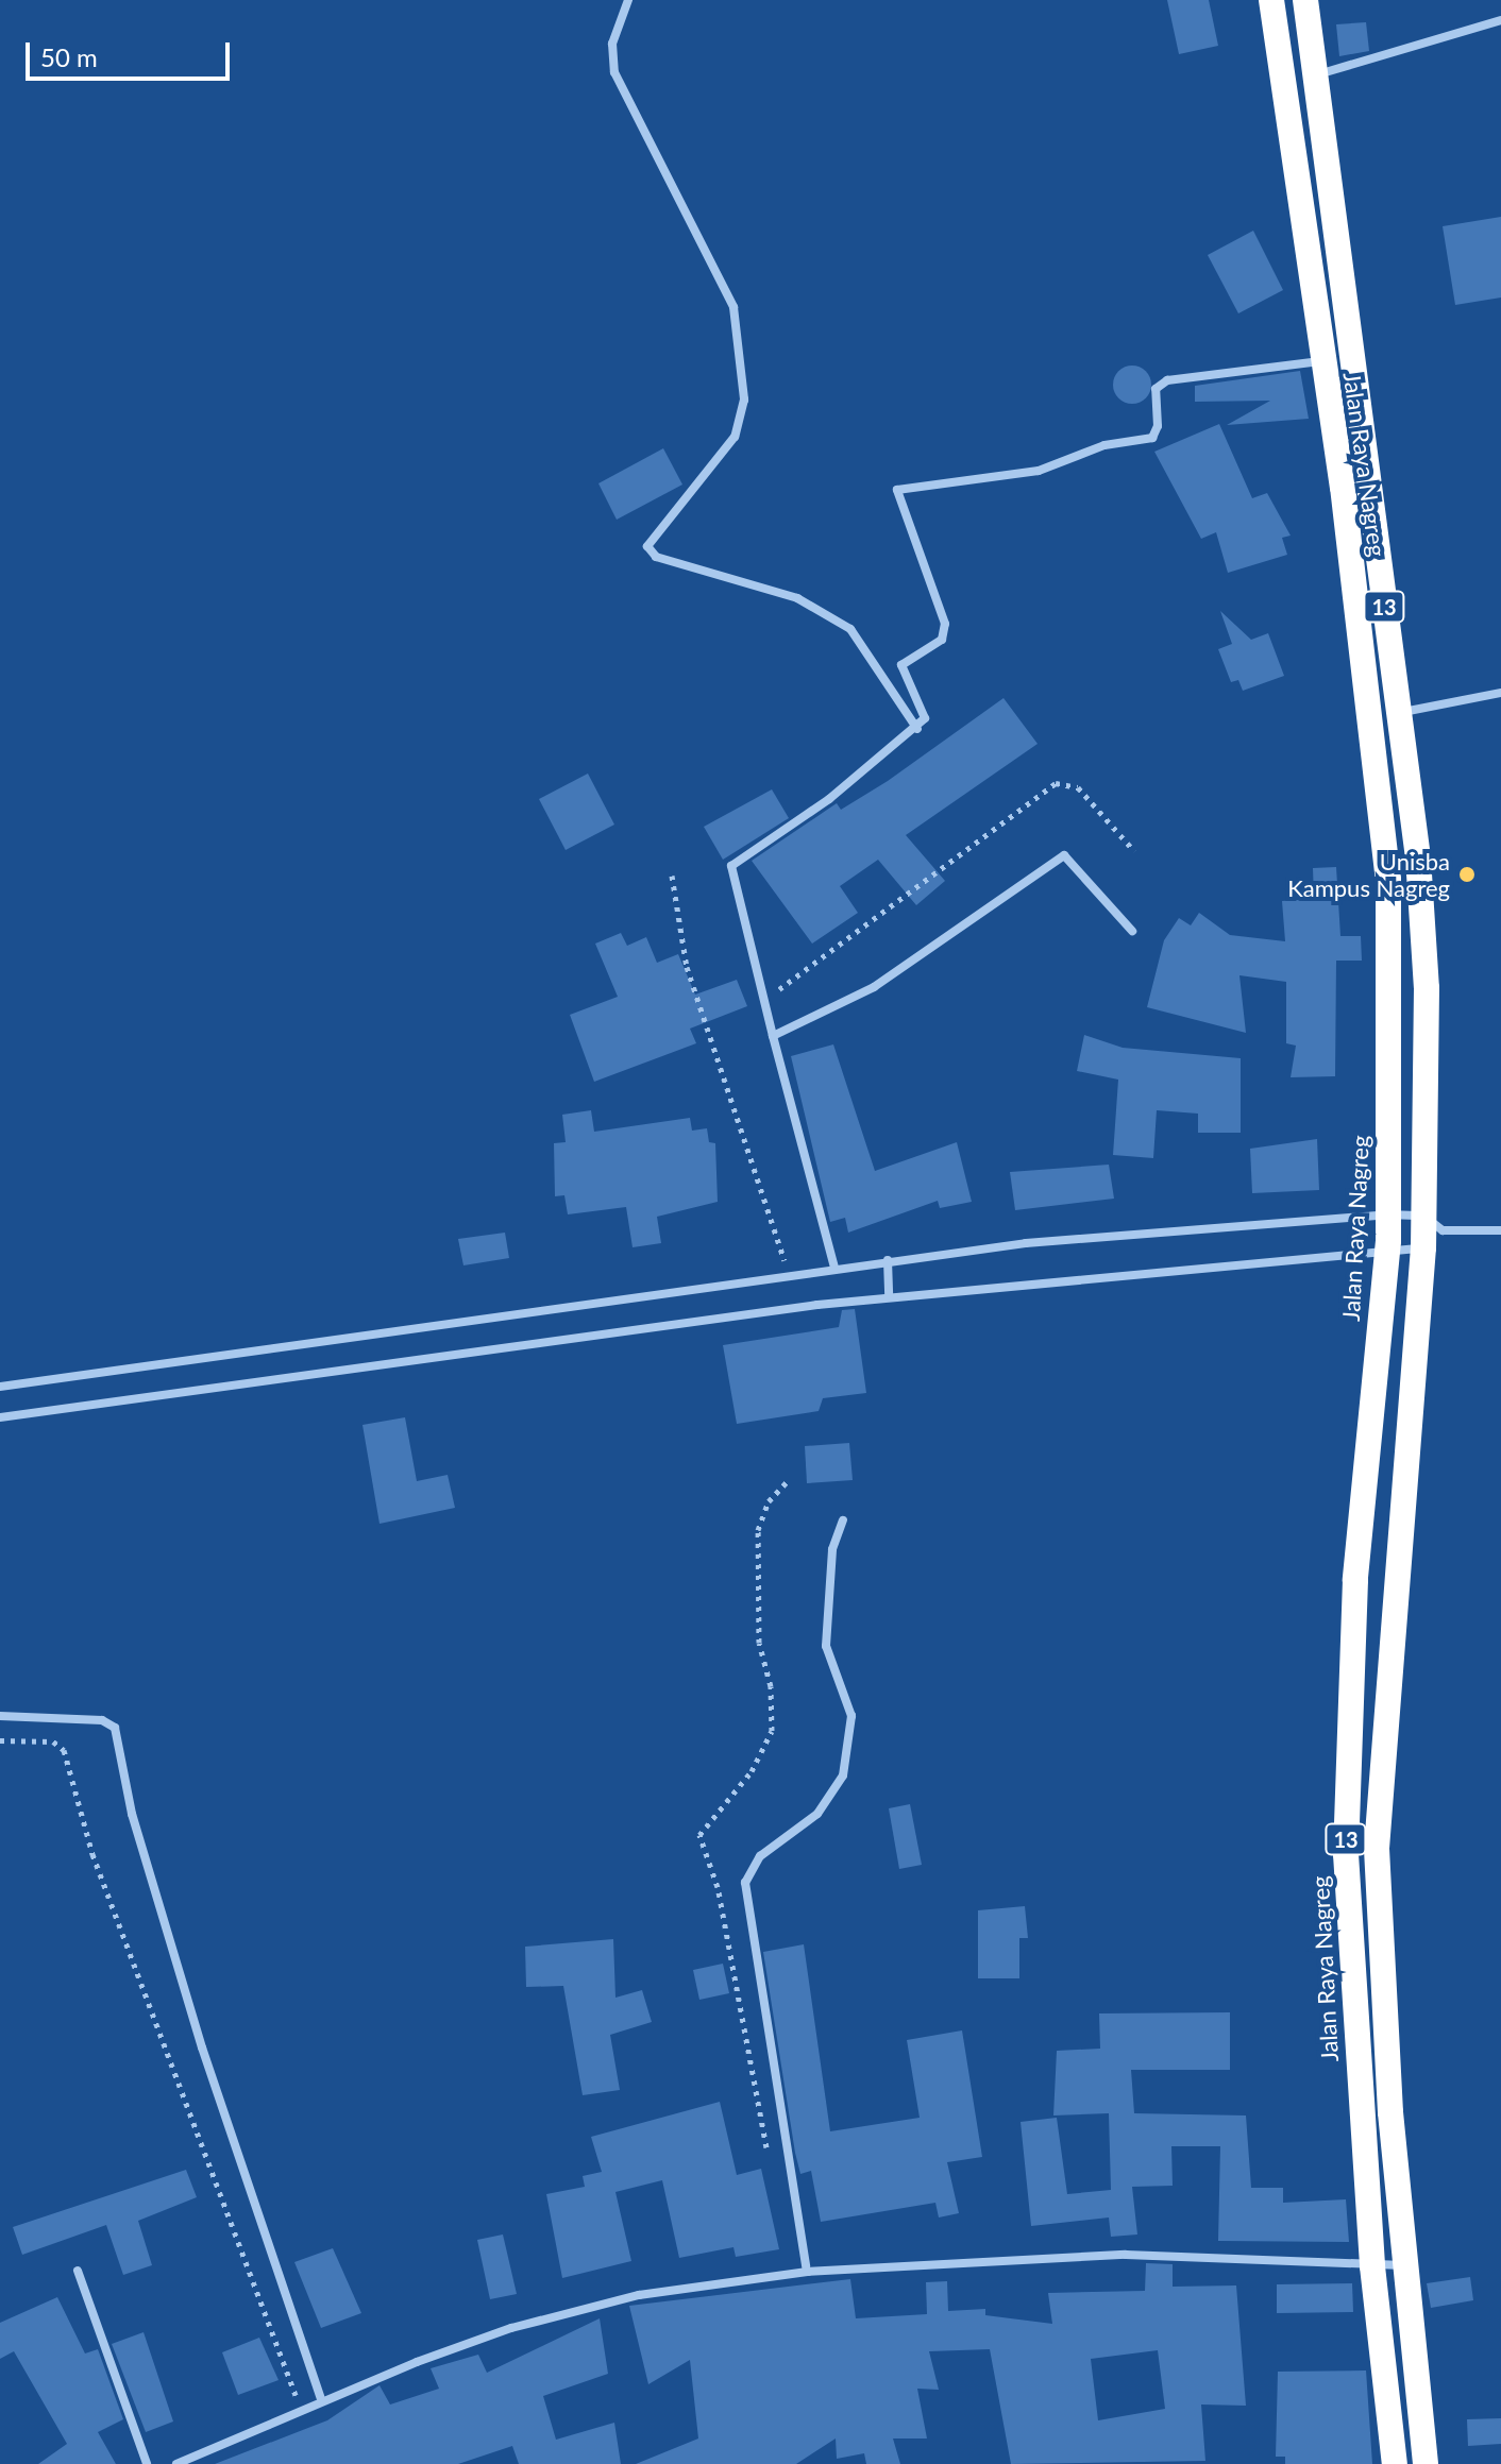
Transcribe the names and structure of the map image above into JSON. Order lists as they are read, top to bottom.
{
  "streets": {
    "highway": ["Jalan Raya Nagreg", "13"]
  },
  "places": ["Unisba Kampus Nagreg"],
  "scale_bar": "50 m"
}
